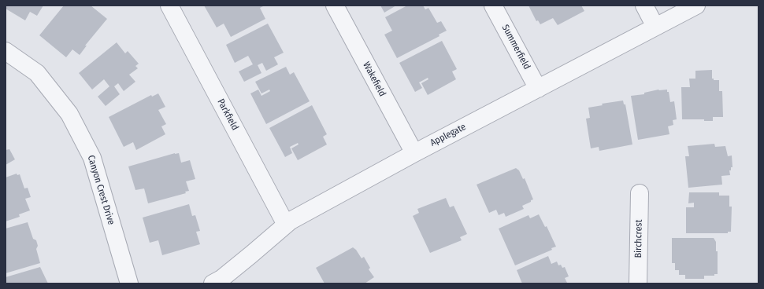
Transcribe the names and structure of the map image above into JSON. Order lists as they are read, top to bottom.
{
  "streets": {
    "street": [
      "Summerfield",
      "Wakefield",
      "Parkfield",
      "Applegate",
      "Canyon Crest Drive",
      "Birchcrest"
    ]
  },
  "crossings": [
    ["Summerfield", "Applegate"],
    ["Wakefield", "Applegate"],
    ["Parkfield", "Applegate"]
  ]
}
